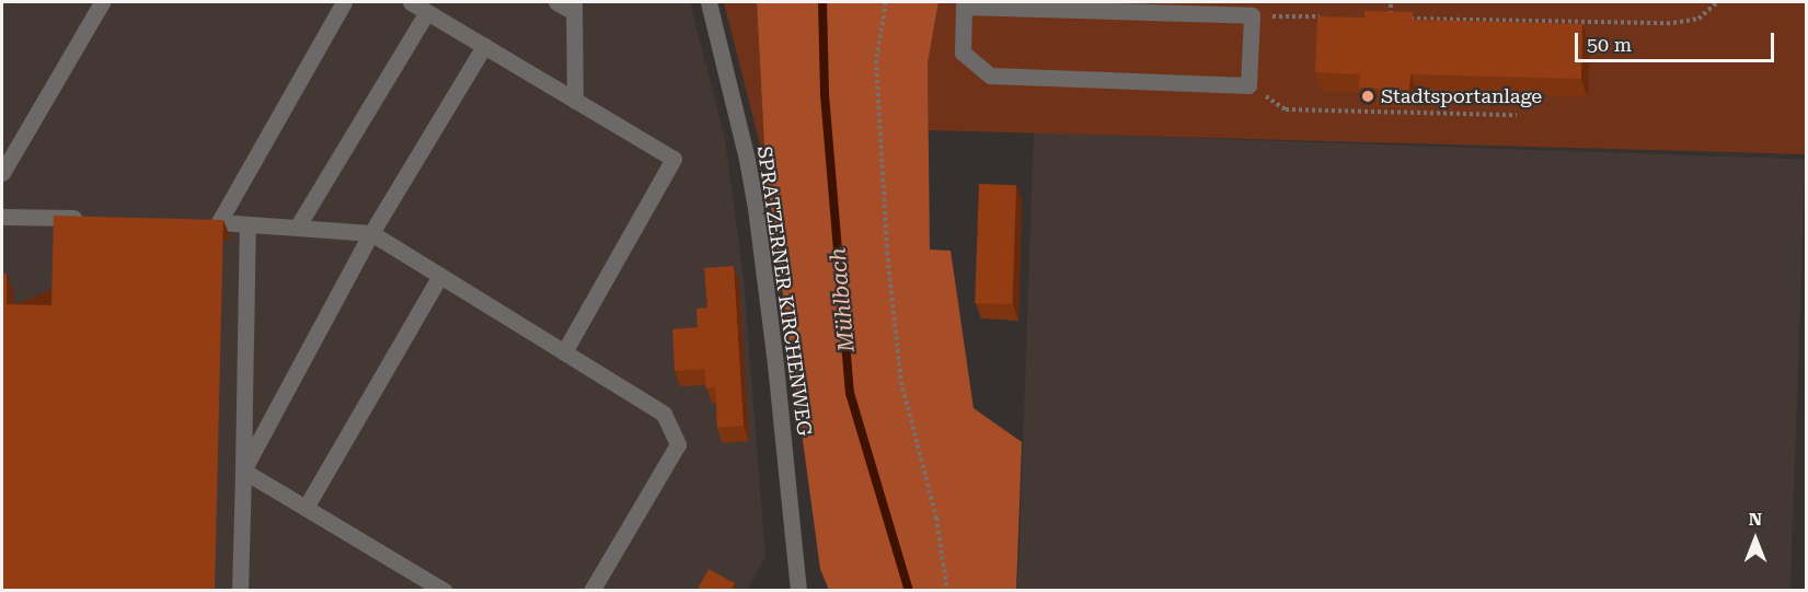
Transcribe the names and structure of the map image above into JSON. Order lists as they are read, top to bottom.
{
  "streets": {
    "lane": ["SPRATZERNER KIRCHENWEG"]
  },
  "water": ["Mühlbach"],
  "places": ["Stadtsportanlage"],
  "scale_bar": "50 m",
  "north": "top"
}
